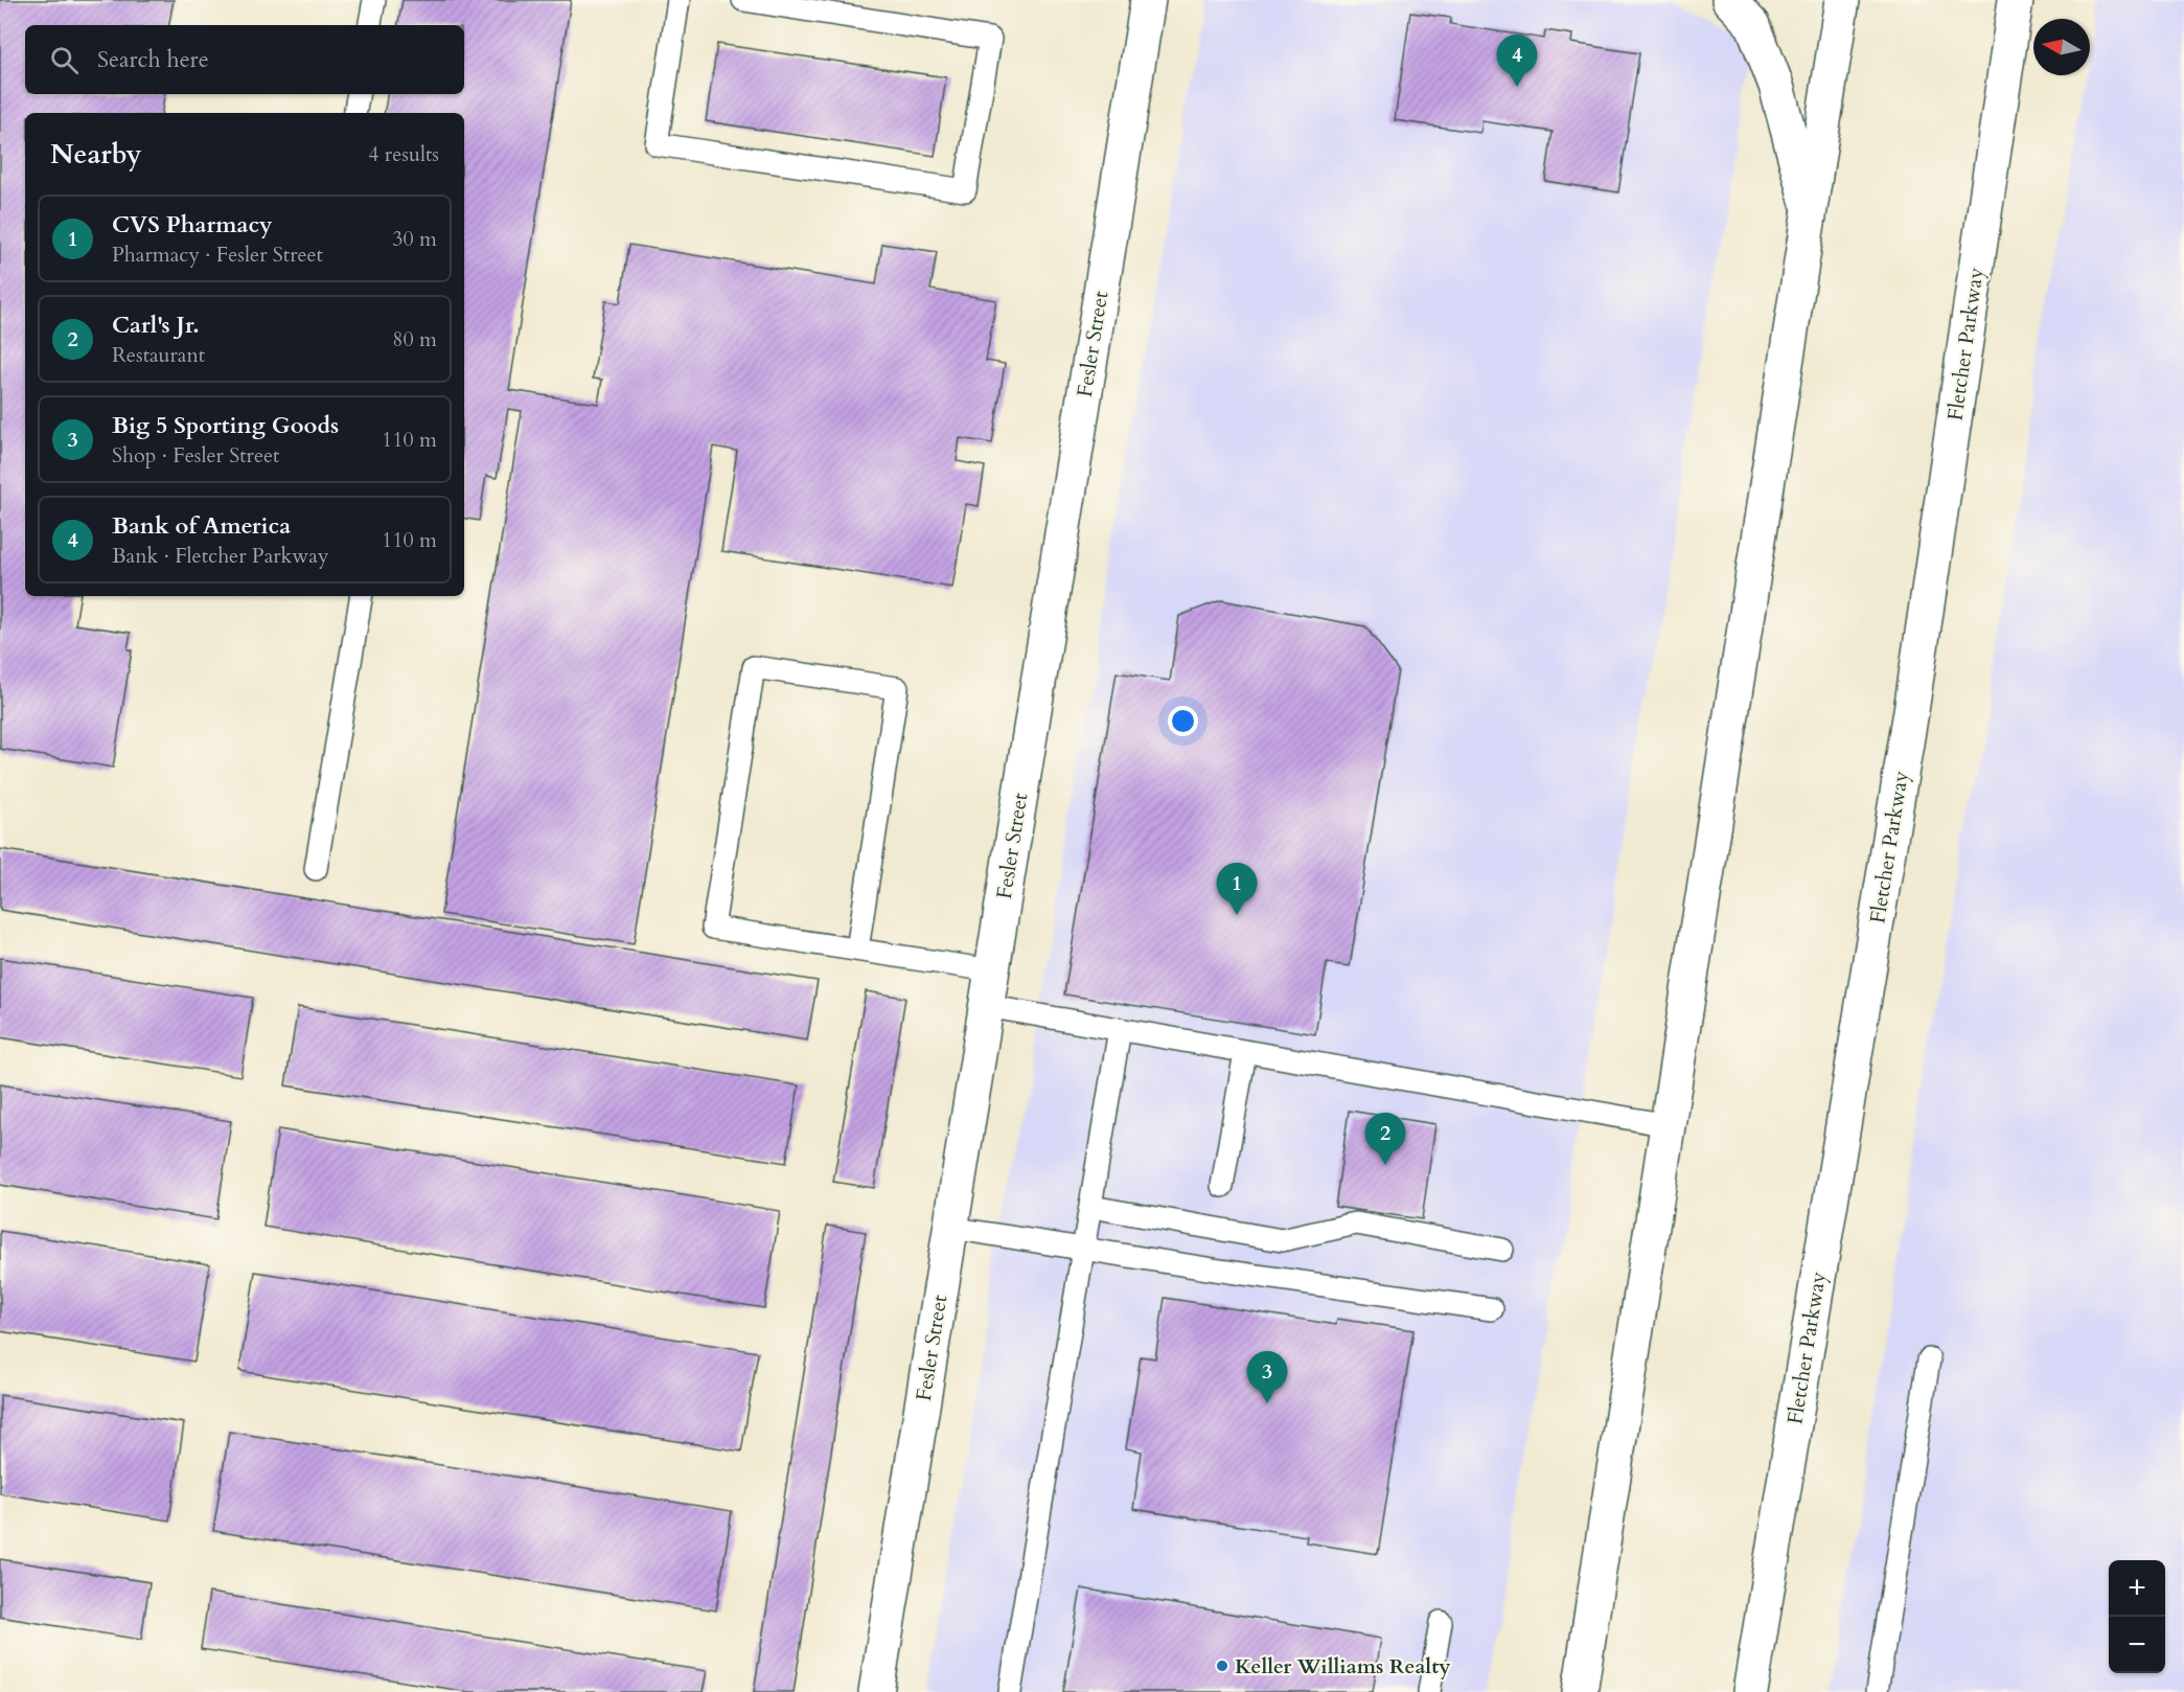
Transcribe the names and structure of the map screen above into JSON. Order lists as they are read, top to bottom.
{
  "streets": {
    "main road": ["Fesler Street", "Fletcher Parkway"]
  },
  "places": ["Keller Williams Realty"],
  "north": "left",
  "page": {
    "search": "Search here",
    "pins": [
      "4",
      "1",
      "2",
      "3"
    ],
    "heading": ["Nearby", "4 results"],
    "list": [
      {
        "mark": "1",
        "name": "CVS Pharmacy",
        "note": "Pharmacy · Fesler Street",
        "value": "30 m"
      },
      {
        "mark": "2",
        "name": "Carl's Jr.",
        "note": "Restaurant",
        "value": "80 m"
      },
      {
        "mark": "3",
        "name": "Big 5 Sporting Goods",
        "note": "Shop · Fesler Street",
        "value": "110 m"
      },
      {
        "mark": "4",
        "name": "Bank of America",
        "note": "Bank · Fletcher Parkway",
        "value": "110 m"
      }
    ],
    "map_buttons": ["+", "−"]
  }
}
